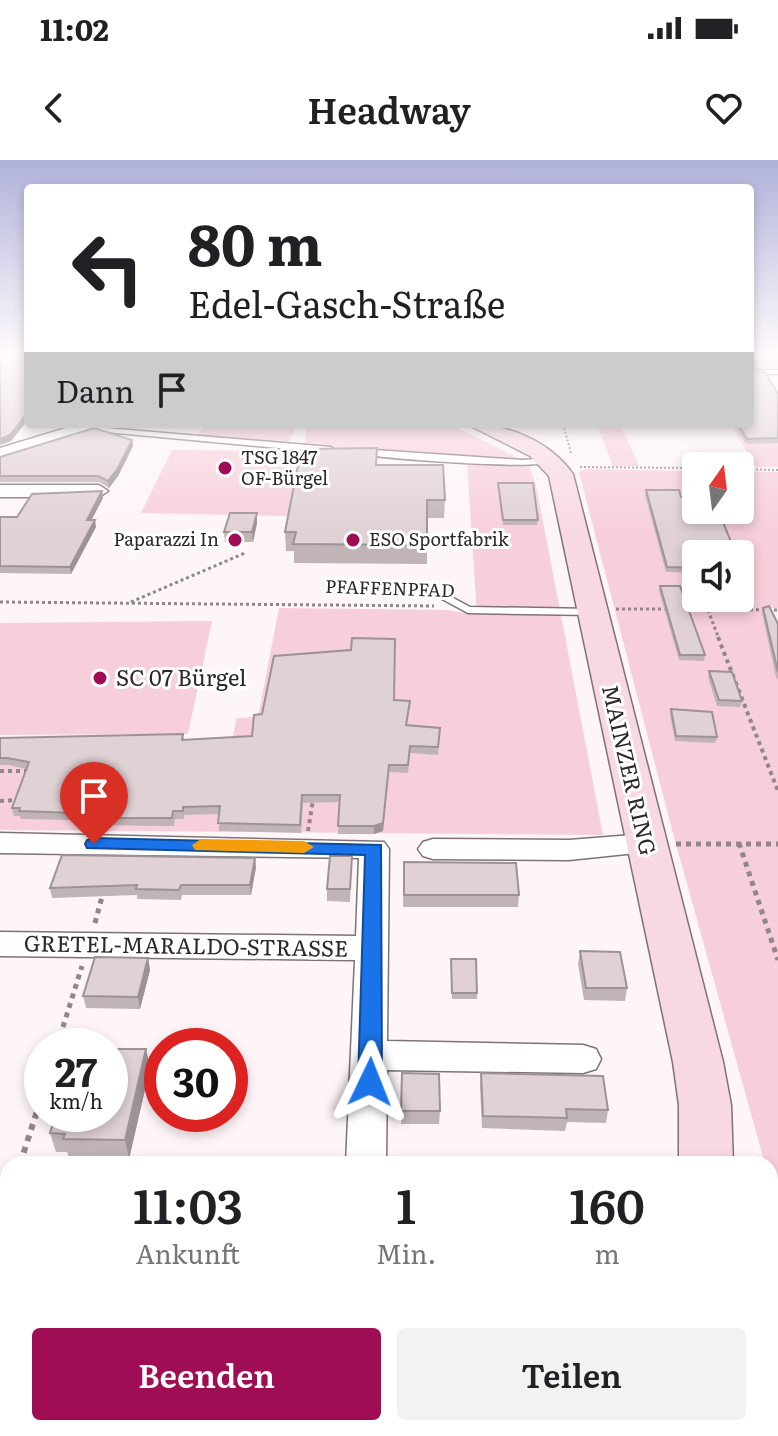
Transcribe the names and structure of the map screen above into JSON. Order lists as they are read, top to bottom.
{
  "streets": {
    "street": ["MAINZER RING", "GRETEL-MARALDO-STRASSE"],
    "lane": ["PFAFFENPFAD"]
  },
  "crossings": [
    ["PFAFFENPFAD", "MAINZER RING"]
  ],
  "places": [
    "TSG 1847 OF-Bürgel",
    "Paparazzi In",
    "ESO Sportfabrik",
    "SC 07 Bürgel"
  ],
  "north": "top",
  "page": {
    "status": "11:02",
    "header": "Headway",
    "turn": ["80 m", "Edel-Gasch-Straße"],
    "then": "Dann",
    "speed": "27 km/h",
    "limit": "30",
    "eta": [
      "11:03",
      "Ankunft",
      "1",
      "Min.",
      "160",
      "m"
    ],
    "buttons": ["Beenden", "Teilen"]
  }
}
